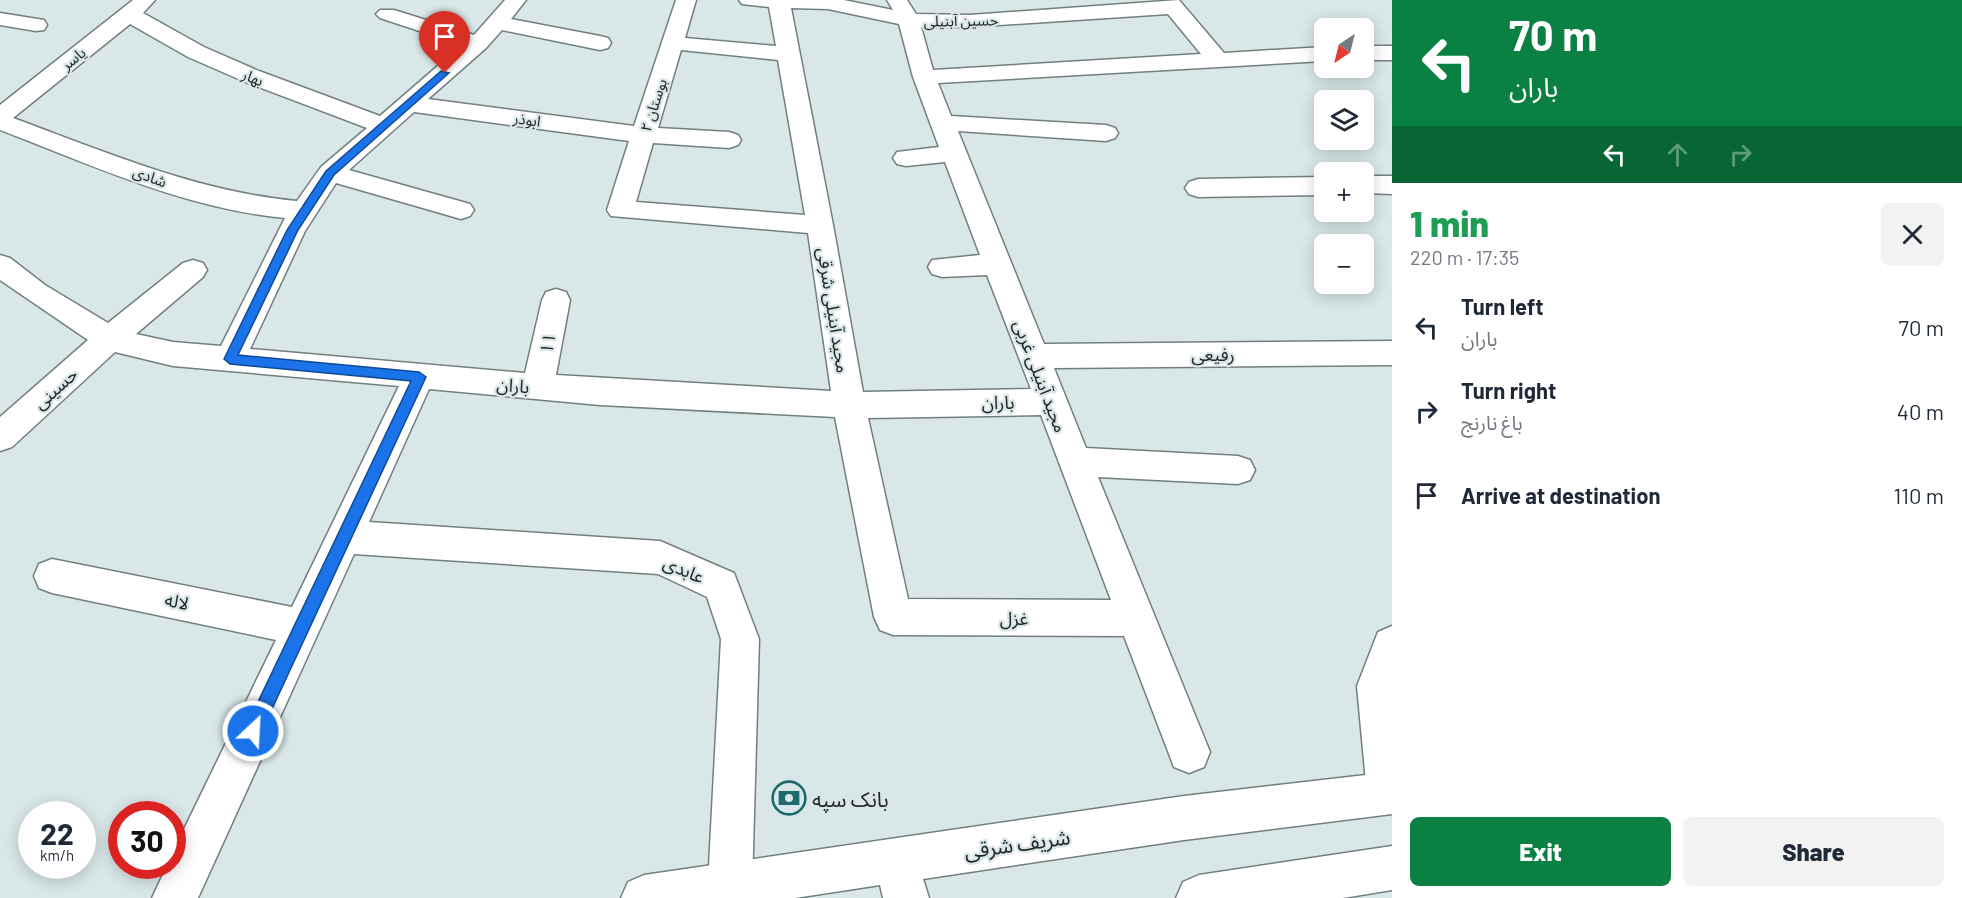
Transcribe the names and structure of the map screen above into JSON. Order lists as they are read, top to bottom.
{
  "streets": {
    "street": [
      "حسین آبنیلی",
      "یاسر",
      "بهار",
      "بوستان ۲",
      "ابوذر",
      "شادی",
      "مجید آبنیلی شرقی",
      "۱۱",
      "رفیعی",
      "مجید آبنیلی غربی",
      "باران",
      "حسینی",
      "عابدی",
      "لاله",
      "غزل",
      "شریف شرقی"
    ]
  },
  "crossings": [
    ["حسین آبنیلی", "مجید آبنیلی شرقی"],
    ["حسین آبنیلی", "مجید آبنیلی غربی"],
    ["یاسر", "بهار"],
    ["بوستان ۲", "ابوذر"],
    ["بوستان ۲", "مجید آبنیلی شرقی"],
    ["مجید آبنیلی شرقی", "باران"],
    ["مجید آبنیلی شرقی", "غزل"],
    ["۱۱", "باران"],
    ["رفیعی", "مجید آبنیلی غربی"],
    ["مجید آبنیلی غربی", "باران"],
    ["مجید آبنیلی غربی", "غزل"],
    ["باران", "حسینی"],
    ["عابدی", "شریف شرقی"]
  ],
  "places": {
    "bank": ["بانک سپه"]
  },
  "north": "bottom left",
  "page": {
    "turn": ["70 m", "باران"],
    "map_buttons": ["+", "−"],
    "heading": ["1 min", "220 m · 17:35"],
    "list": [
      {
        "name": "Turn left",
        "note": "باران",
        "value": "70 m"
      },
      {
        "name": "Turn right",
        "note": "باغ نارنج",
        "value": "40 m"
      },
      {
        "name": "Arrive at destination",
        "value": "110 m"
      }
    ],
    "speed": "22 km/h",
    "limit": "30",
    "buttons": ["Exit", "Share"]
  }
}
